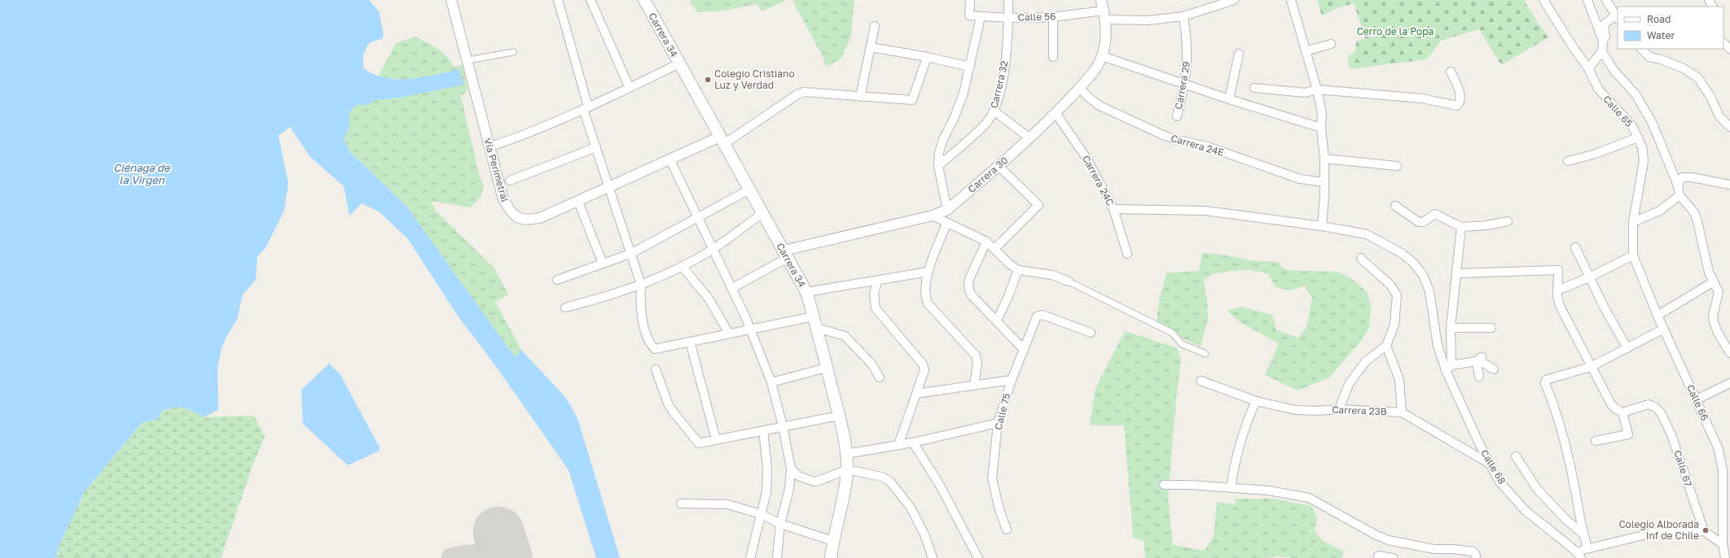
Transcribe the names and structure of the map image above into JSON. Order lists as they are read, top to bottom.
{
  "streets": {
    "main road": ["Carrera 34"],
    "street": [
      "Calle 56",
      "Carrera 32",
      "Carrera 29",
      "Calle 65",
      "Carrera 24E",
      "Vía Perimetral",
      "Carrera 30",
      "Carrera 24C",
      "Calle 66",
      "Carrera 23B",
      "Calle 75",
      "Calle 68",
      "Calle 67"
    ]
  },
  "crossings": [
    ["Calle 56", "Carrera 32"],
    ["Calle 56", "Carrera 29"],
    ["Calle 56", "Carrera 30"],
    ["Carrera 34", "Vía Perimetral"],
    ["Carrera 34", "Carrera 30"],
    ["Calle 65", "Calle 66"],
    ["Carrera 24E", "Carrera 30"],
    ["Carrera 30", "Carrera 24C"],
    ["Carrera 24C", "Calle 68"],
    ["Carrera 23B", "Calle 68"]
  ],
  "water": ["Ciénaga de la Virgen"],
  "parks": ["Cerro de la Popa"],
  "places": ["Colegio Cristiano Luz y Verdad", "Colegio Alborada Inf de Chile"],
  "legend": ["Road", "Water"]
}
